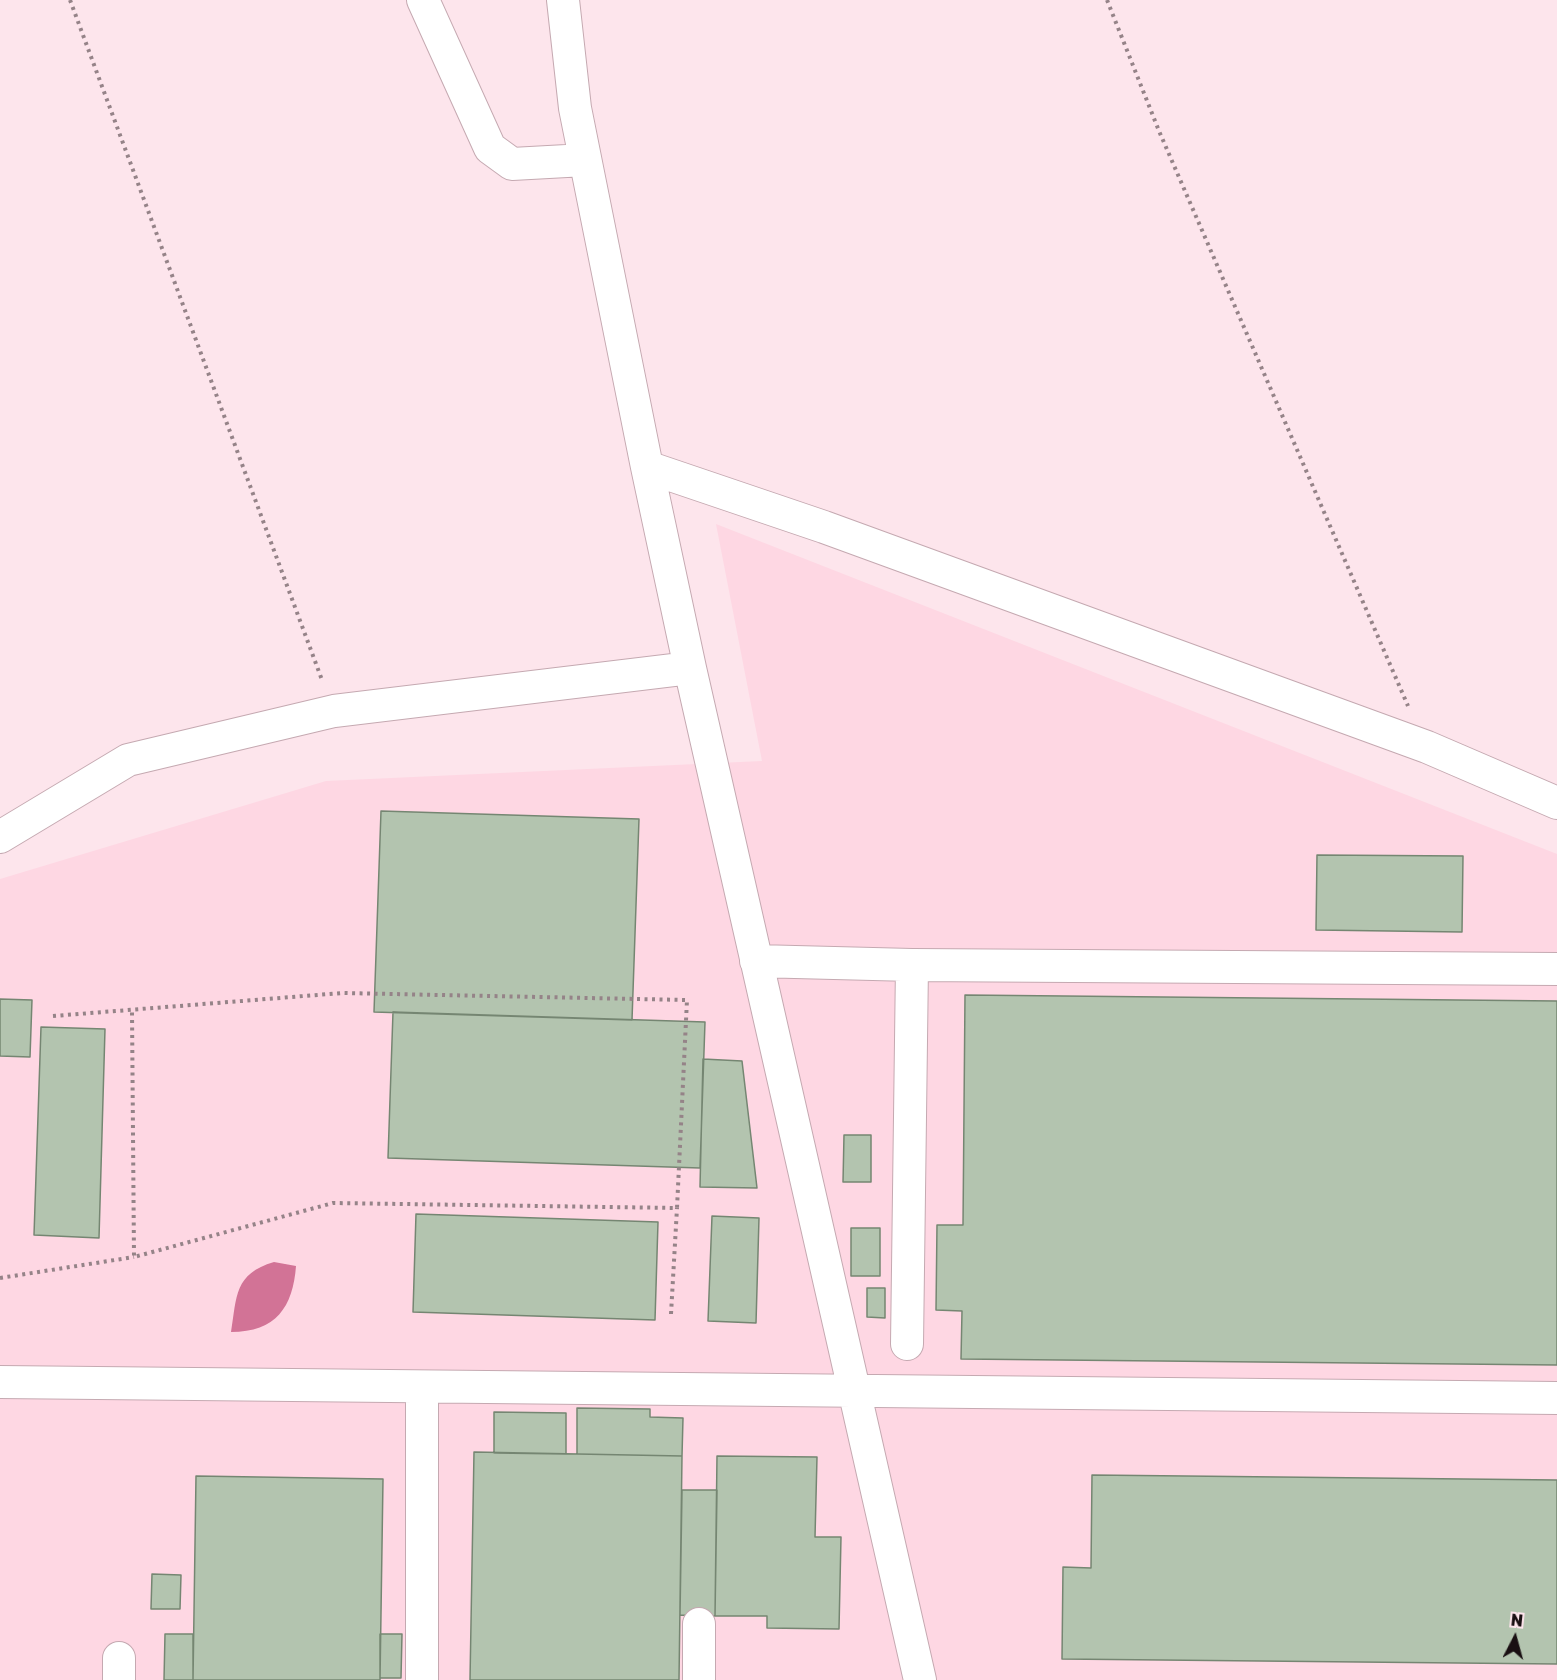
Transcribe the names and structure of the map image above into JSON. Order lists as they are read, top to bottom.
{
  "north": "top"
}
